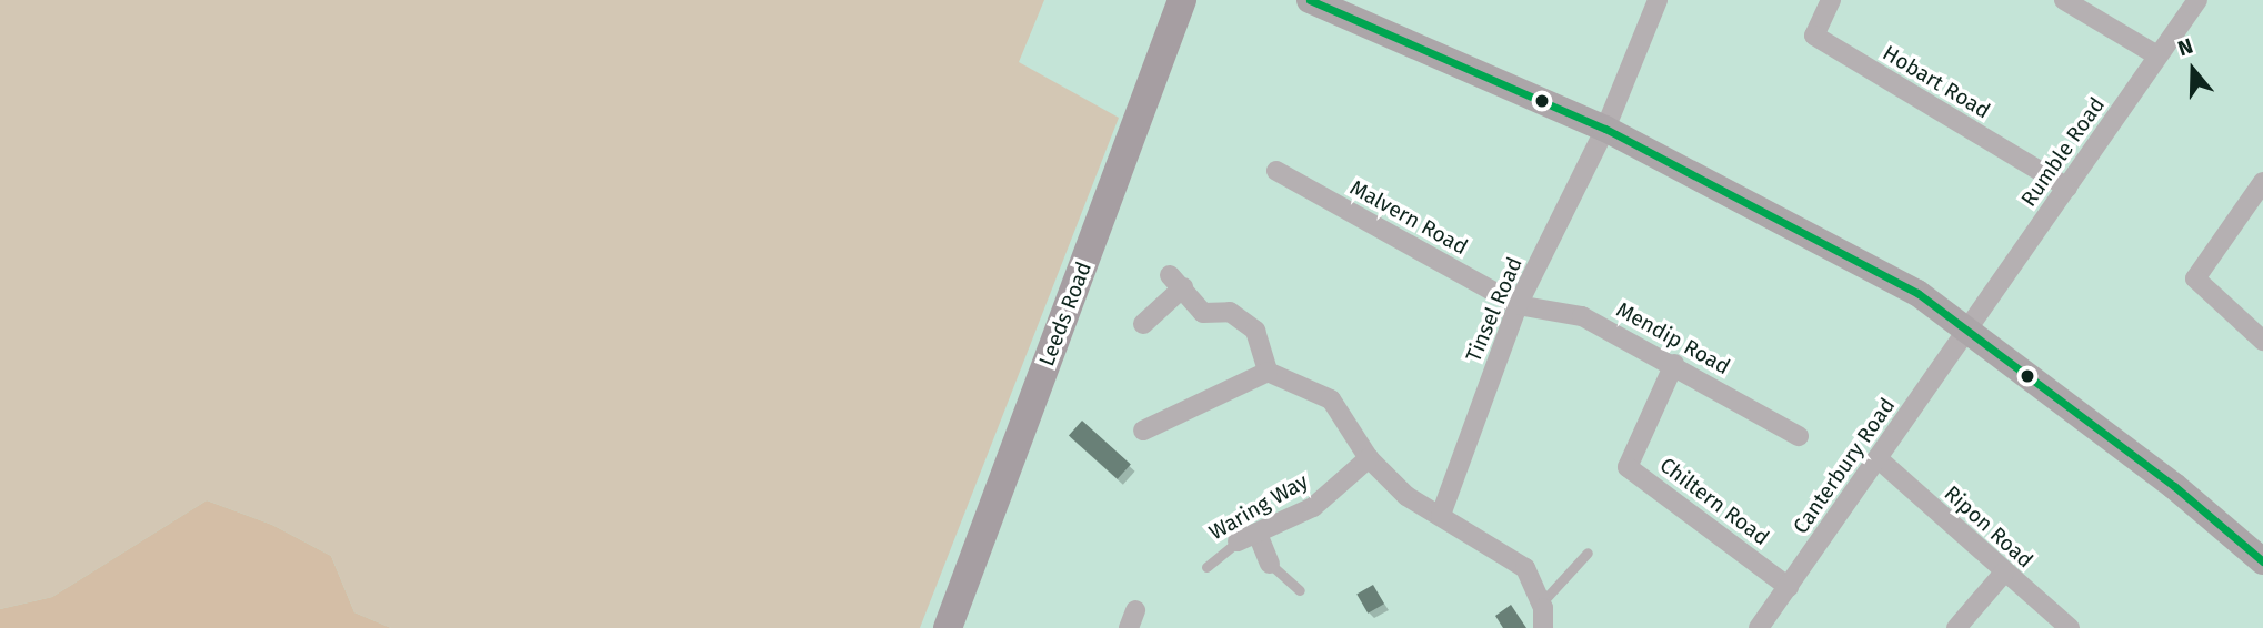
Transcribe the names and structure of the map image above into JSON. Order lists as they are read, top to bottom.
{
  "streets": {
    "main road": ["Leeds Road"],
    "street": [
      "Hobart Road",
      "Rumble Road",
      "Malvern Road",
      "Tinsel Road",
      "Mendip Road",
      "Canterbury Road",
      "Chiltern Road",
      "Waring Way",
      "Ripon Road"
    ]
  },
  "crossings": [
    ["Hobart Road", "Rumble Road"],
    ["Rumble Road", "Canterbury Road"],
    ["Malvern Road", "Tinsel Road"],
    ["Malvern Road", "Mendip Road"],
    ["Tinsel Road", "Mendip Road"],
    ["Mendip Road", "Chiltern Road"],
    ["Canterbury Road", "Chiltern Road"],
    ["Canterbury Road", "Ripon Road"]
  ],
  "north": "top"
}
